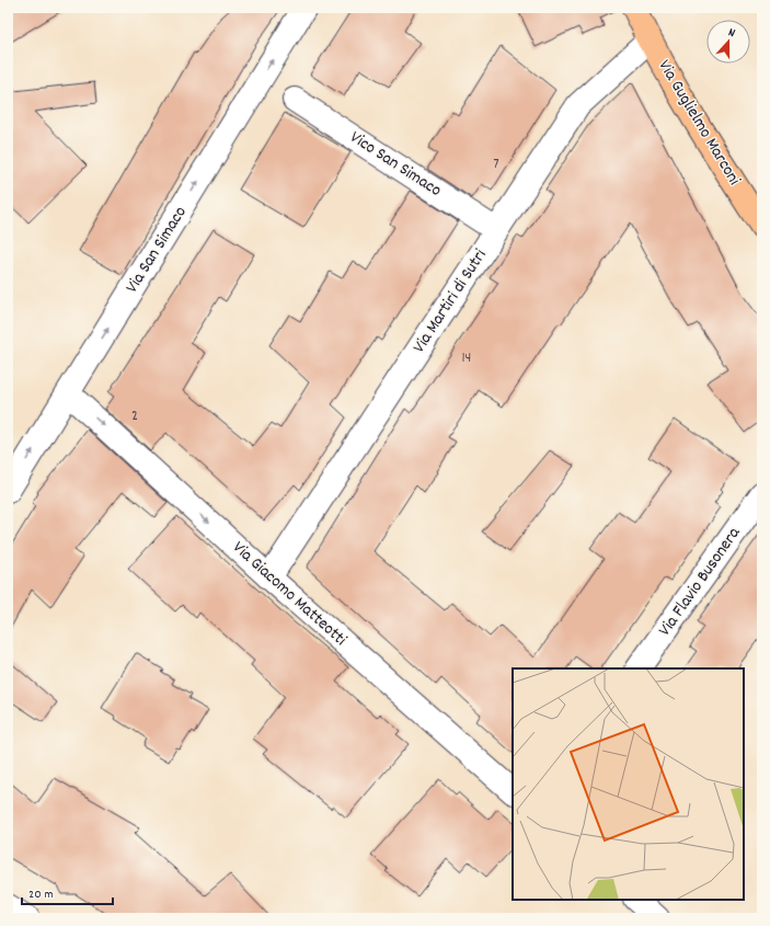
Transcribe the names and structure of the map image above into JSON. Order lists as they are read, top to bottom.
{
  "streets": {
    "main road": ["Via Guglielmo Marconi"],
    "street": [
      "Vico San Simaco",
      "Via San Simaco",
      "Via Martiri di Sutri",
      "Via Flavio Busonera",
      "Via Giacomo Matteotti"
    ]
  },
  "crossings": [
    ["Via Guglielmo Marconi", "Via Martiri di Sutri"],
    ["Vico San Simaco", "Via Martiri di Sutri"],
    ["Via San Simaco", "Via Giacomo Matteotti"],
    ["Via Martiri di Sutri", "Via Giacomo Matteotti"]
  ],
  "one_way": ["Via San Simaco", "Via Giacomo Matteotti"],
  "house_numbers": ["7", "14", "2"],
  "scale_bar": "20 m",
  "north": "top"
}
